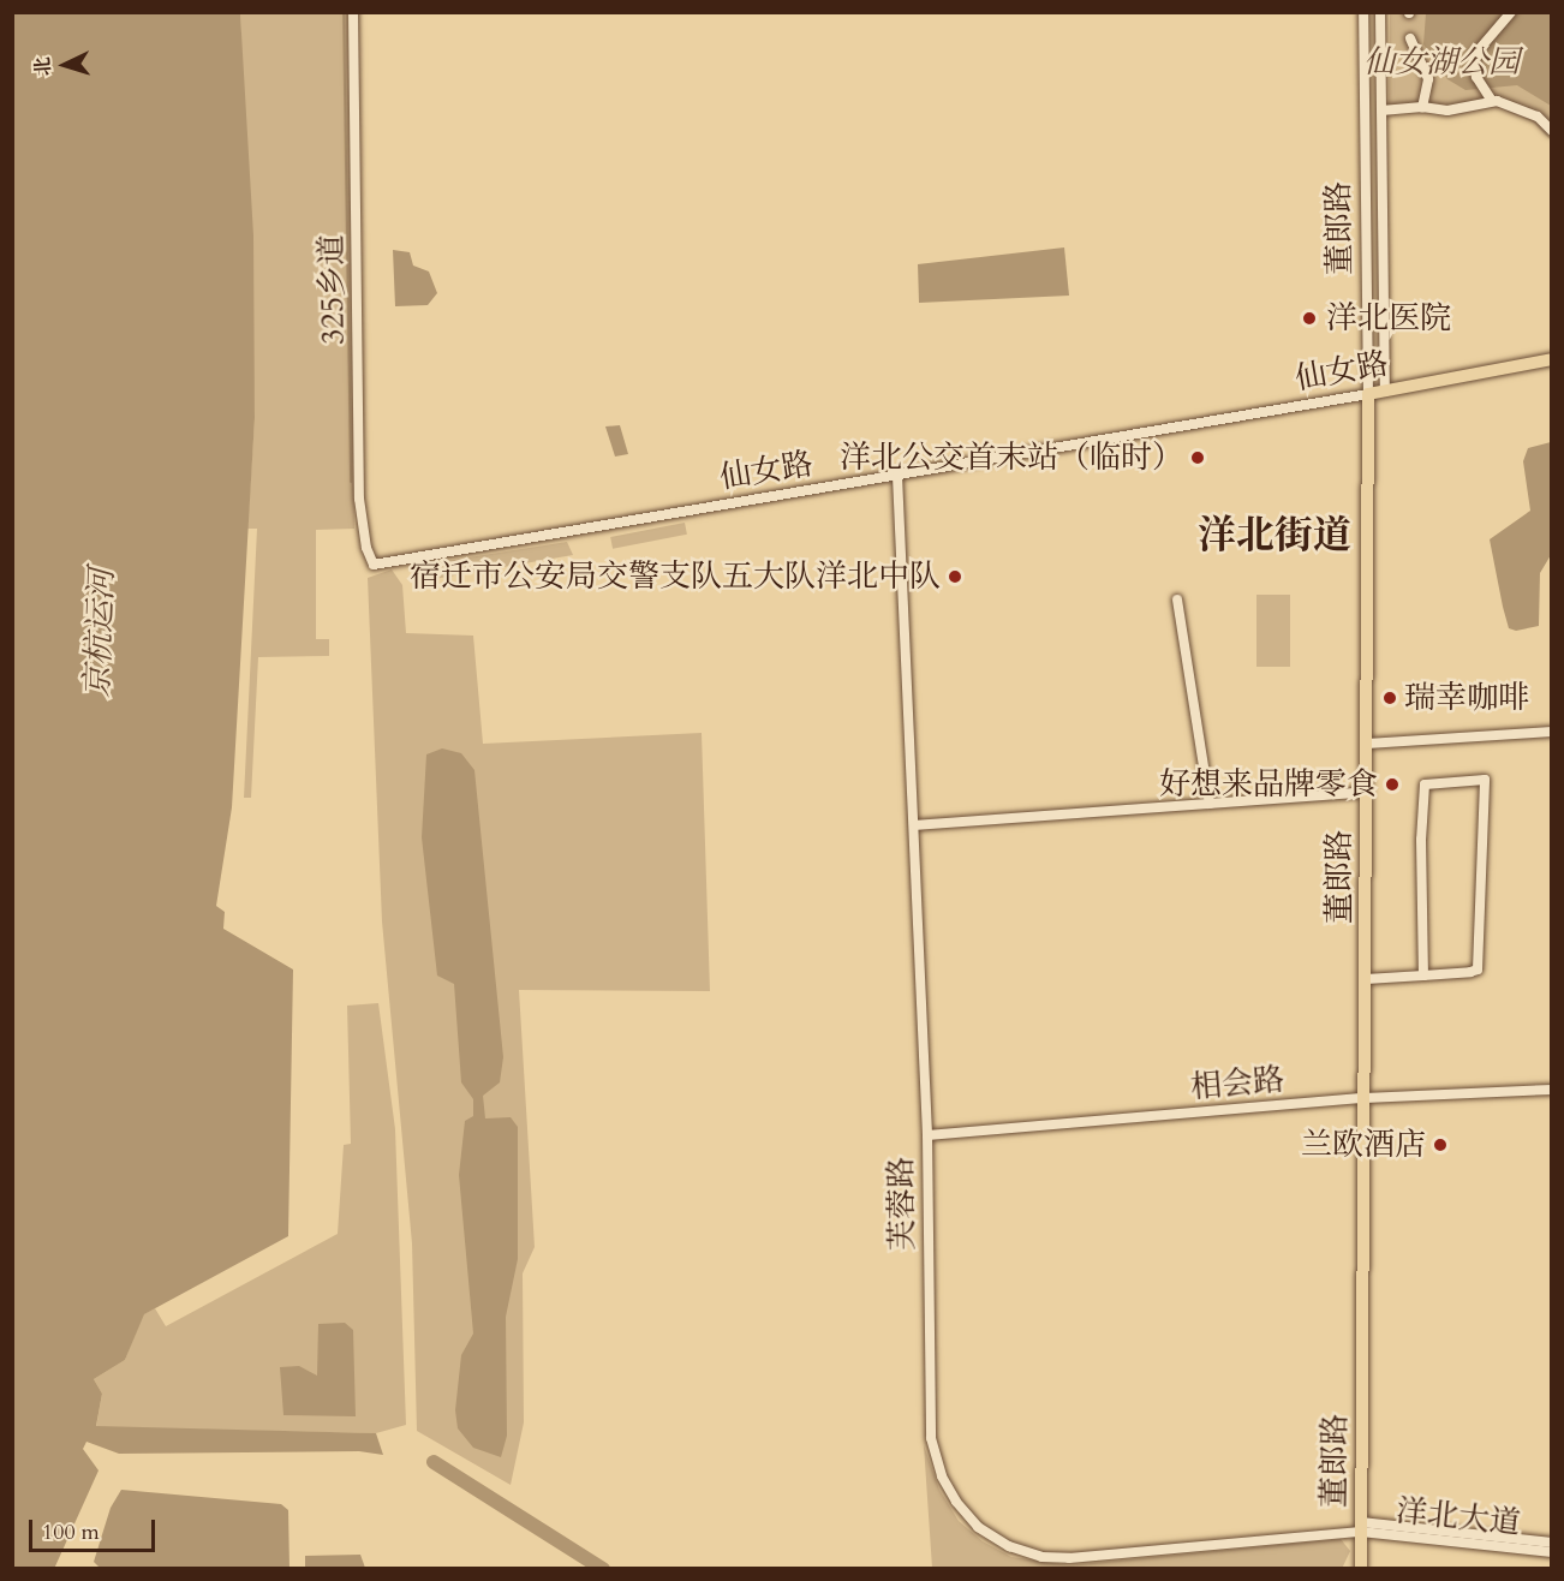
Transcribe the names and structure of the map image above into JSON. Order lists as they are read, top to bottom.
{
  "streets": {
    "main road": ["董郎路", "仙女路"],
    "street": [
      "325乡道",
      "相会路",
      "芙蓉路",
      "洋北大道"
    ]
  },
  "crossings": [
    ["董郎路", "仙女路"],
    ["董郎路", "相会路"],
    ["董郎路", "芙蓉路"],
    ["董郎路", "洋北大道"],
    ["325乡道", "仙女路"],
    ["仙女路", "芙蓉路"],
    ["相会路", "芙蓉路"],
    ["芙蓉路", "洋北大道"]
  ],
  "districts": ["洋北街道"],
  "water": ["京杭运河"],
  "parks": ["仙女湖公园"],
  "places": [
    "洋北医院",
    "洋北公交首末站（临时）",
    "宿迁市公安局交警支队五大队洋北中队",
    "瑞幸咖啡",
    "好想来品牌零食",
    "兰欧酒店"
  ],
  "scale_bar": "100 m",
  "north": "left"
}
